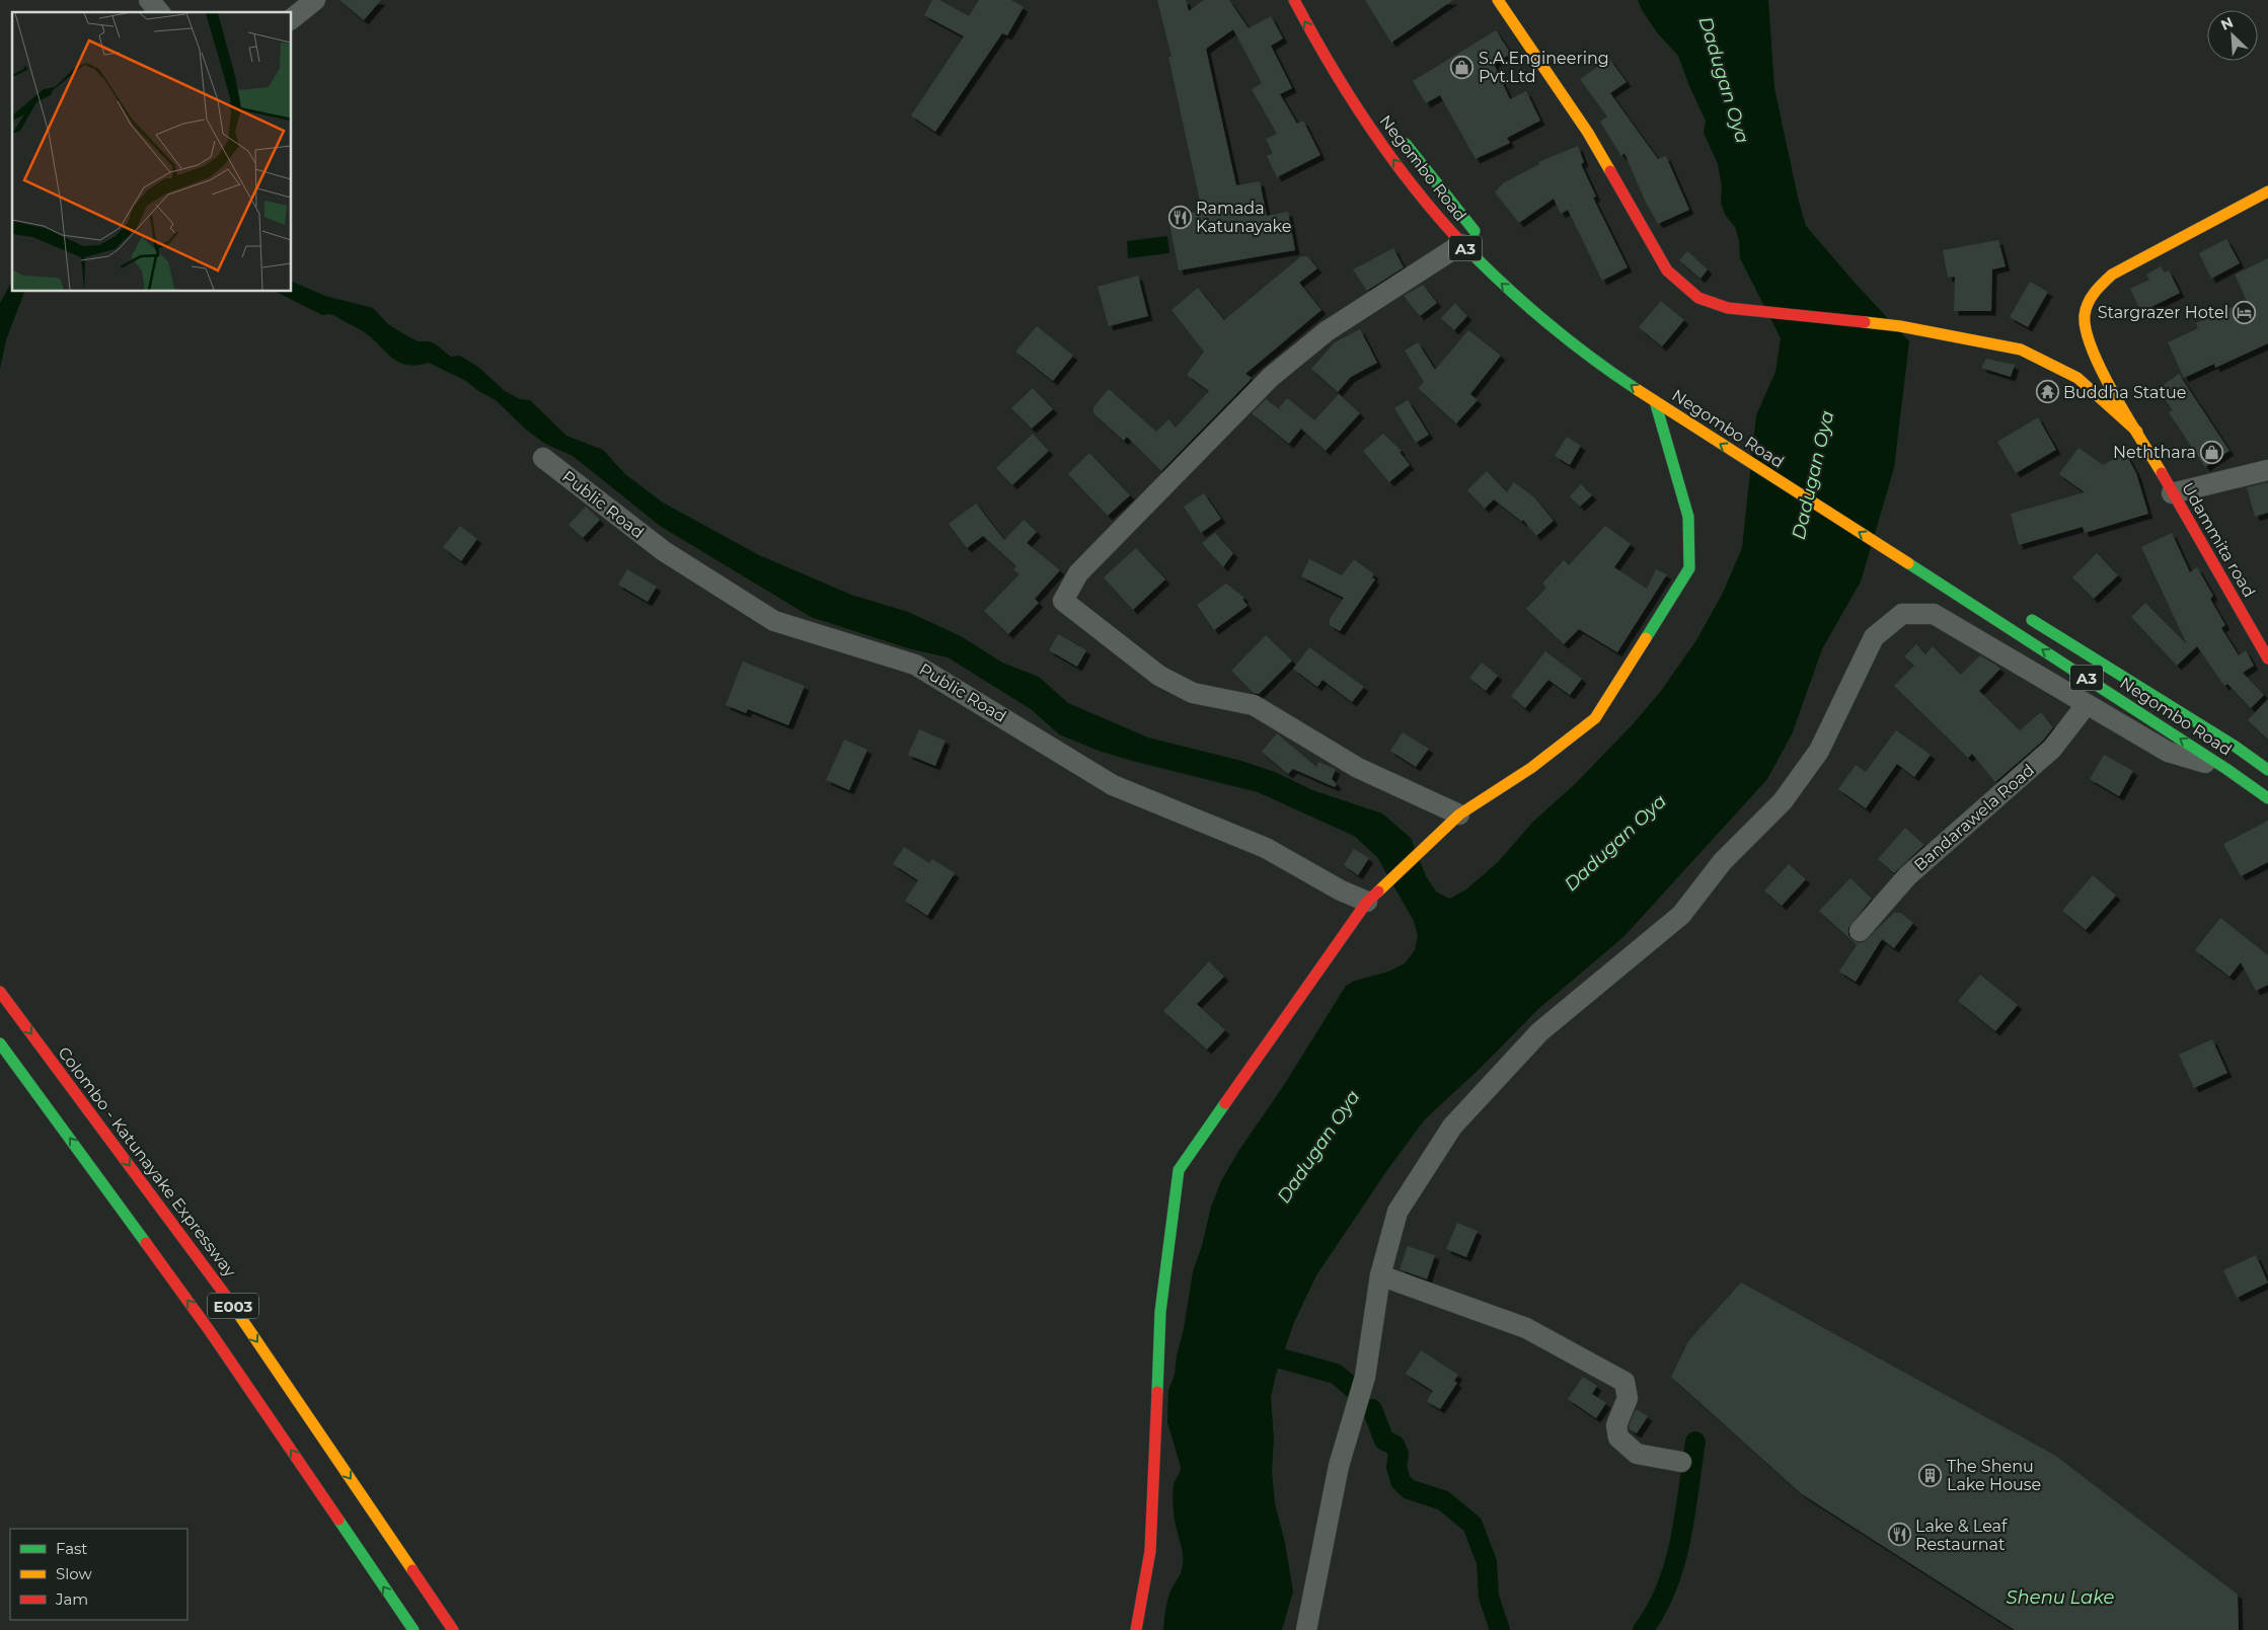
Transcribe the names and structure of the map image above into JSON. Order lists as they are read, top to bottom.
{
  "streets": {
    "main road": [
      "Negombo Road",
      "A3",
      "Udammita road",
      "Colombo - Katunayake Expressway",
      "E003"
    ],
    "street": ["Public Road", "Bandarawela Road"]
  },
  "water": ["Dadugan Oya", "Shenu Lake"],
  "places": {
    "shop": ["S.A.Engineering Pvt.Ltd", "Neththara"],
    "restaurant": ["Ramada Katunayake", "Lake & Leaf Restaurnat"],
    "hotel": ["Stargrazer Hotel"],
    "temple": ["Buddha Statue"],
    "building": ["The Shenu Lake House"]
  },
  "legend": ["Fast", "Slow", "Jam"],
  "north": "top left"
}
